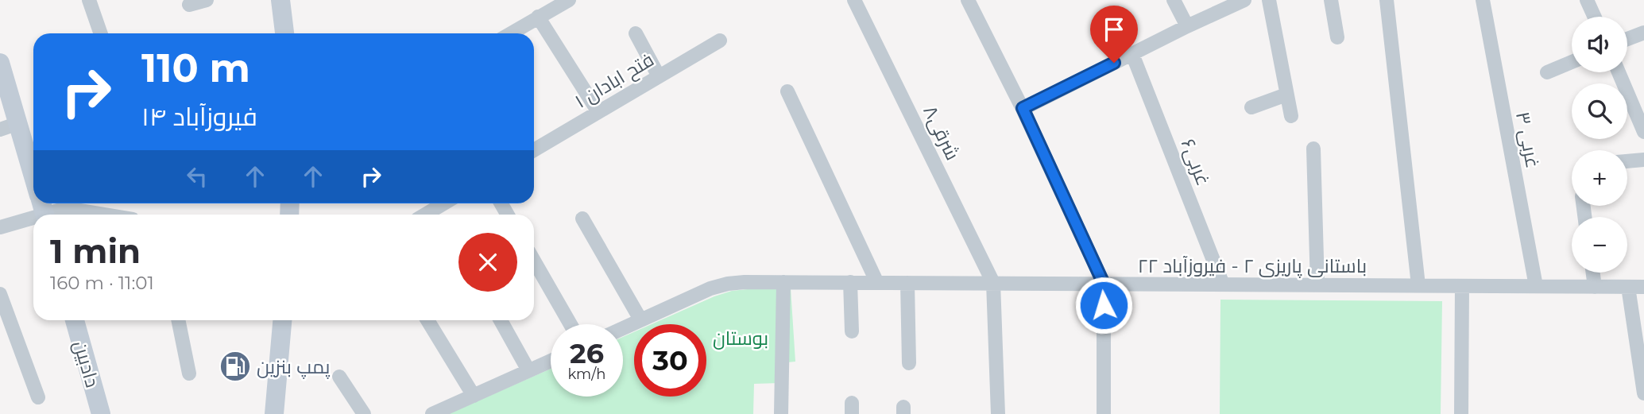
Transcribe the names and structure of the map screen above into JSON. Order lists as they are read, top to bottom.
{
  "streets": {
    "street": [
      "فتح ابادان ۱",
      "شرقی۸",
      "غربی ۳",
      "غربی۶",
      "باستانی پاریزی ۲ - فیروزآباد ۲۲",
      "دادبین"
    ]
  },
  "crossings": [
    ["شرقی۸", "باستانی پاریزی ۲ - فیروزآباد ۲۲"],
    ["غربی ۳", "باستانی پاریزی ۲ - فیروزآباد ۲۲"],
    ["غربی۶", "باستانی پاریزی ۲ - فیروزآباد ۲۲"]
  ],
  "parks": ["بوستان"],
  "places": {
    "fuel station": ["پمپ بنزین"]
  },
  "page": {
    "map_buttons": ["+", "−"],
    "turn": ["110 m", "فیروزآباد ۱۴"],
    "heading": ["1 min", "160 m · 11:01"],
    "speed": "26 km/h",
    "limit": "30"
  }
}
